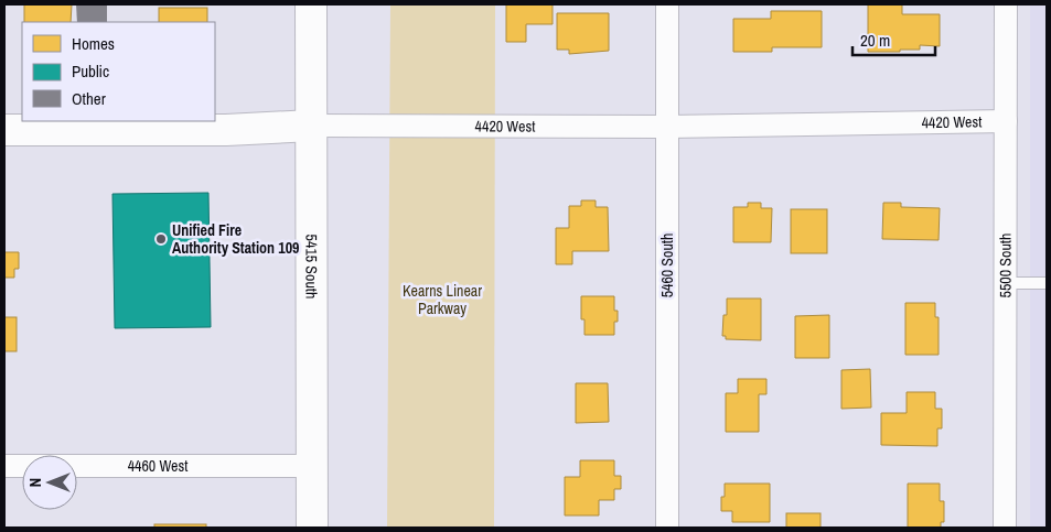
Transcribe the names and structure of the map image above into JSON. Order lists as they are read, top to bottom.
{
  "streets": {
    "main road": ["4420 West", "5415 South"],
    "street": ["5460 South", "5500 South", "4460 West"]
  },
  "crossings": [
    ["4420 West", "5415 South"],
    ["4420 West", "5460 South"],
    ["4420 West", "5500 South"],
    ["5415 South", "4460 West"]
  ],
  "parks": ["Kearns Linear Parkway"],
  "places": ["Unified Fire Authority Station 109"],
  "legend": ["Homes", "Public", "Other"],
  "scale_bar": "20 m",
  "north": "left"
}
